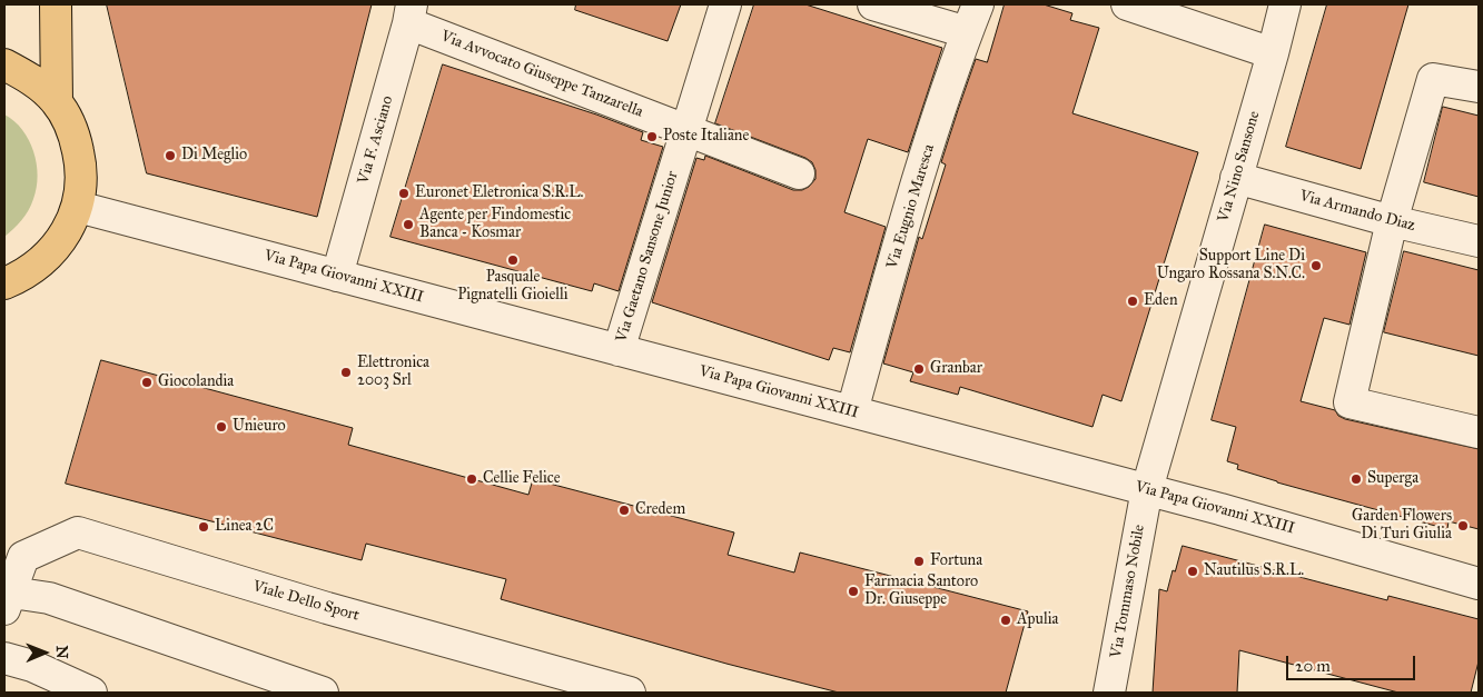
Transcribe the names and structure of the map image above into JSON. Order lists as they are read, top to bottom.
{
  "streets": {
    "street": [
      "Via Avvocato Giuseppe Tanzarella",
      "Via F. Asciano",
      "Via Nino Sansone",
      "Via Eugnio Maresca",
      "Via Armando Diaz",
      "Via Gaetano Sansone Junior",
      "Via Papa Giovanni XXIII",
      "Via Tommaso Nobile",
      "Viale Dello Sport"
    ]
  },
  "crossings": [
    ["Via Avvocato Giuseppe Tanzarella", "Via F. Asciano"],
    ["Via Avvocato Giuseppe Tanzarella", "Via Gaetano Sansone Junior"],
    ["Via F. Asciano", "Via Papa Giovanni XXIII"],
    ["Via Nino Sansone", "Via Armando Diaz"],
    ["Via Nino Sansone", "Via Papa Giovanni XXIII"],
    ["Via Nino Sansone", "Via Tommaso Nobile"],
    ["Via Eugnio Maresca", "Via Papa Giovanni XXIII"],
    ["Via Gaetano Sansone Junior", "Via Papa Giovanni XXIII"],
    ["Via Papa Giovanni XXIII", "Via Tommaso Nobile"]
  ],
  "places": [
    "Poste Italiane",
    "Di Meglio",
    "Euronet Eletronica S.R.L.",
    "Agente per Findomestic Banca - Kosmar",
    "Pasquale Pignatelli Gioielli",
    "Support Line Di Ungaro Rossana S.N.C.",
    "Eden",
    "Granbar",
    "Elettronica 2003 Srl",
    "Giocolandia",
    "Unieuro",
    "Cellie Felice",
    "Superga",
    "Credem",
    "Garden Flowers Di Turi Giulia",
    "Linea 2C",
    "Fortuna",
    "Nautilus S.R.L.",
    "Farmacia Santoro Dr. Giuseppe",
    "Apulia"
  ],
  "scale_bar": "20 m",
  "north": "right"
}
